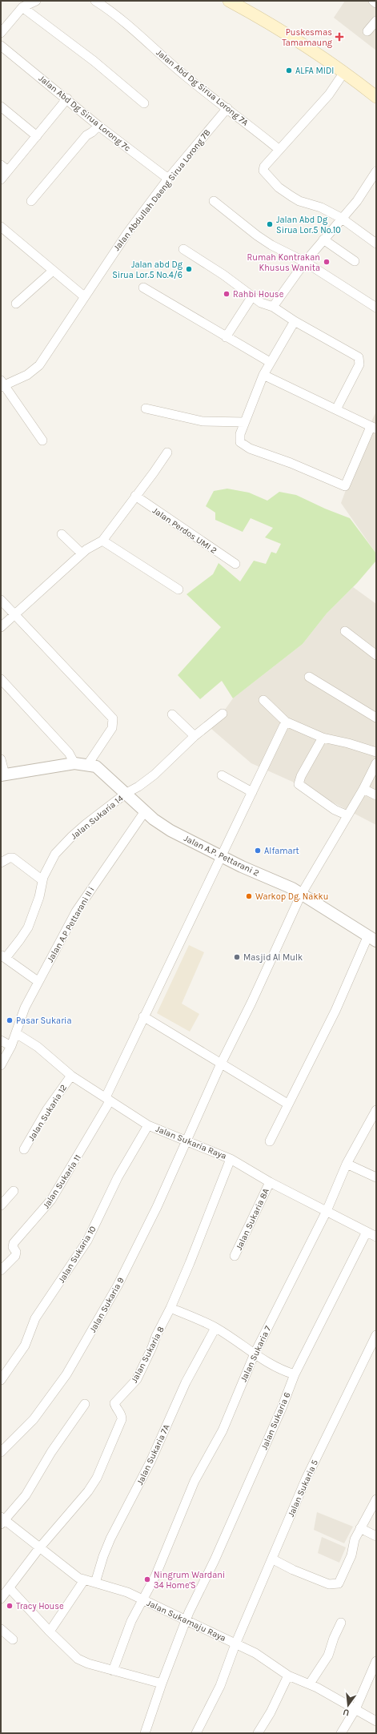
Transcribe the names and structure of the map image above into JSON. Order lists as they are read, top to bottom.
{
  "streets": {
    "street": [
      "Jalan Abd Dg Sirua Lorong 7A",
      "Jalan Abd Dg Sirua Lorong 7c",
      "Jalan Abdullah Daeng Sirua Lorong 7B",
      "Jalan Perdos UMI 2",
      "Jalan Sukaria 14",
      "Jalan A.P. Pettarani 2",
      "Jalan A.P Pettarani II i",
      "Jalan Sukaria 12",
      "Jalan Sukaria Raya",
      "Jalan Sukaria 11",
      "Jalan Sukaria 8A",
      "Jalan Sukaria 10",
      "Jalan Sukaria 9",
      "Jalan Sukaria 7",
      "Jalan Sukaria 8",
      "Jalan Sukaria 6",
      "Jalan Sukaria 7A",
      "Jalan Sukaria 5",
      "Jalan Sukamaju Raya"
    ]
  },
  "crossings": [
    ["Jalan Abd Dg Sirua Lorong 7A", "Jalan Abdullah Daeng Sirua Lorong 7B"],
    ["Jalan Abd Dg Sirua Lorong 7c", "Jalan Abdullah Daeng Sirua Lorong 7B"],
    ["Jalan Sukaria 14", "Jalan A.P. Pettarani 2"],
    ["Jalan A.P. Pettarani 2", "Jalan A.P Pettarani II i"],
    ["Jalan A.P. Pettarani 2", "Jalan Sukaria 9"],
    ["Jalan A.P Pettarani II i", "Jalan Sukaria Raya"],
    ["Jalan Sukaria 12", "Jalan Sukaria Raya"],
    ["Jalan Sukaria Raya", "Jalan Sukaria 11"],
    ["Jalan Sukaria Raya", "Jalan Sukaria 8A"],
    ["Jalan Sukaria Raya", "Jalan Sukaria 10"],
    ["Jalan Sukaria Raya", "Jalan Sukaria 9"],
    ["Jalan Sukaria Raya", "Jalan Sukaria 7"],
    ["Jalan Sukaria Raya", "Jalan Sukaria 8"],
    ["Jalan Sukaria Raya", "Jalan Sukaria 6"],
    ["Jalan Sukaria 7", "Jalan Sukamaju Raya"],
    ["Jalan Sukaria 8", "Jalan Sukamaju Raya"],
    ["Jalan Sukaria 6", "Jalan Sukamaju Raya"],
    ["Jalan Sukaria 7A", "Jalan Sukamaju Raya"],
    ["Jalan Sukaria 5", "Jalan Sukamaju Raya"]
  ],
  "places": {
    "health": ["Puskesmas Tamamaung"],
    "other": [
      "ALFA MIDI",
      "Jalan Abd Dg Sirua Lor.5 No.10",
      "Rumah Kontrakan Khusus Wanita",
      "Jalan abd Dg Sirua Lor.5 No.4/6",
      "Rahbi House",
      "Alfamart",
      "Warkop Dg. Nakku",
      "Masjid Al Mulk",
      "Pasar Sukaria",
      "Ningrum Wardani 34 Home'S",
      "Tracy House"
    ]
  },
  "north": "bottom"
}
